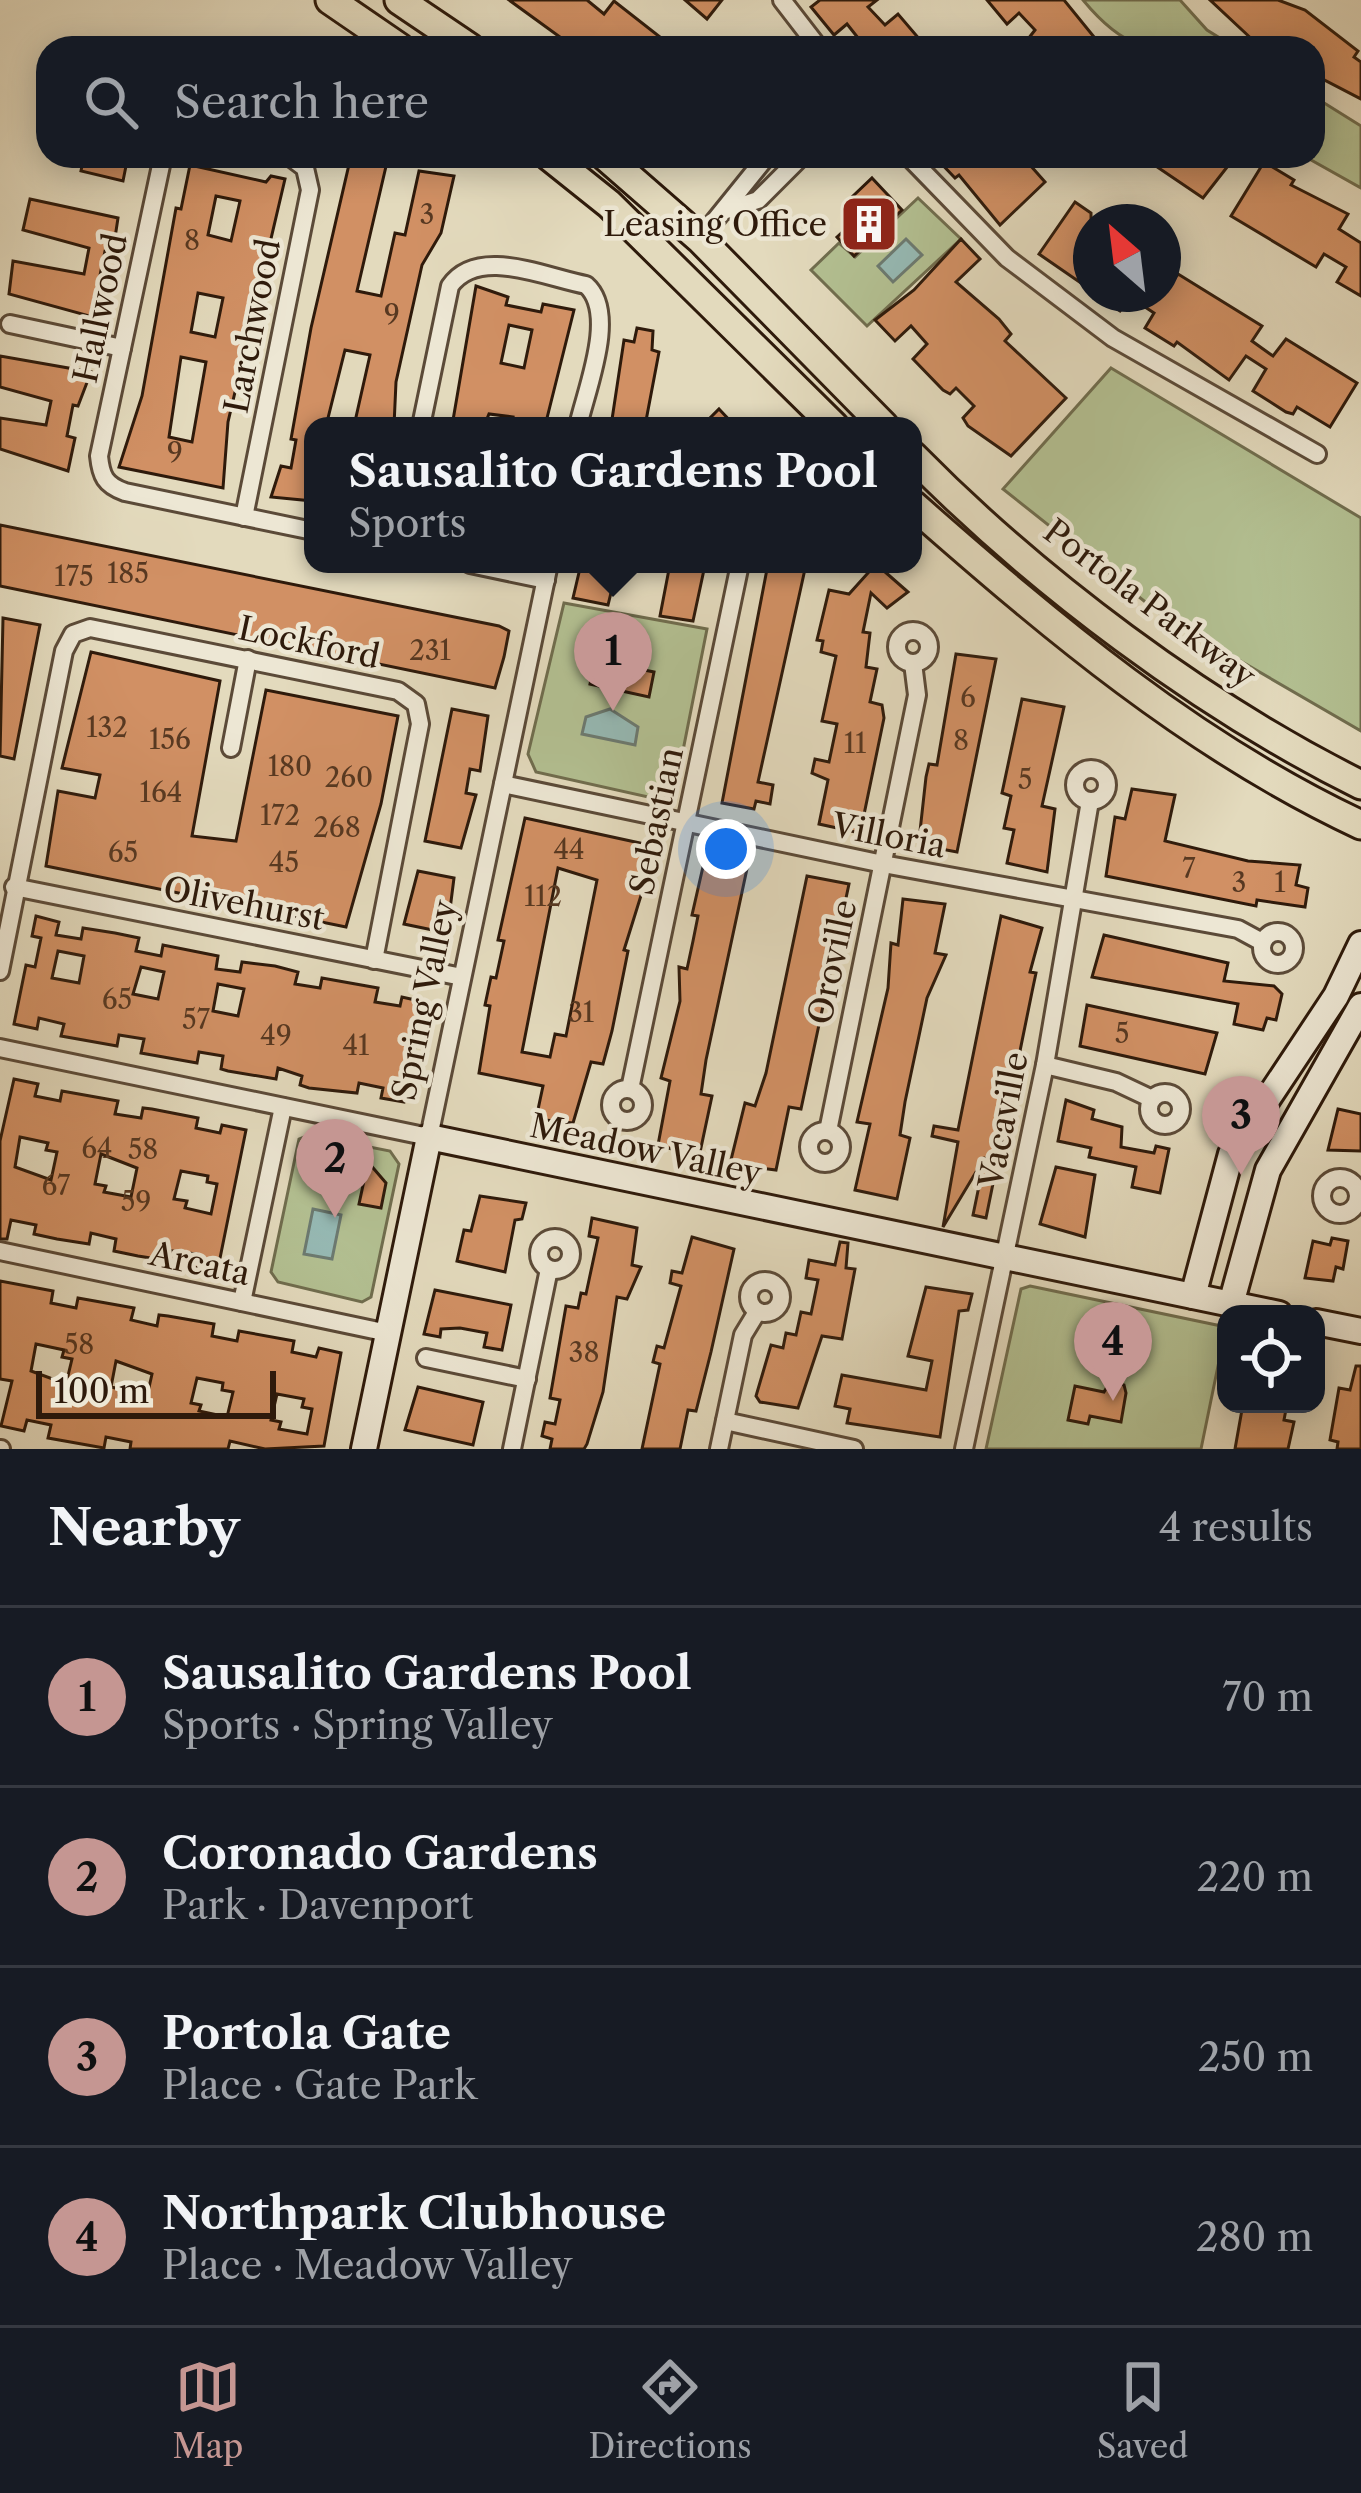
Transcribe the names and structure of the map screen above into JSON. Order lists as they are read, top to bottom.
{
  "streets": {
    "main road": ["Portola Parkway"],
    "street": [
      "Hallwood",
      "Larchwood",
      "Lockford",
      "Sebastian",
      "Villoria",
      "Olivehurst",
      "Oroville",
      "Spring Valley",
      "Vacaville",
      "Meadow Valley",
      "Arcata"
    ]
  },
  "crossings": [
    ["Hallwood", "Larchwood"],
    ["Lockford", "Olivehurst"],
    ["Sebastian", "Villoria"],
    ["Villoria", "Oroville"],
    ["Villoria", "Spring Valley"],
    ["Villoria", "Vacaville"],
    ["Olivehurst", "Spring Valley"],
    ["Spring Valley", "Meadow Valley"],
    ["Spring Valley", "Arcata"],
    ["Vacaville", "Meadow Valley"]
  ],
  "places": {
    "building": ["Leasing Office"]
  },
  "house_numbers": [
    "3",
    "8",
    "9",
    "9",
    "185",
    "175",
    "231",
    "6",
    "132",
    "156",
    "8",
    "11",
    "180",
    "260",
    "5",
    "164",
    "172",
    "268",
    "44",
    "65",
    "45",
    "7",
    "3",
    "1",
    "112",
    "65",
    "31",
    "57",
    "5",
    "49",
    "41",
    "64",
    "58",
    "67",
    "59",
    "58",
    "38"
  ],
  "scale_bar": "100 m",
  "north": "top left",
  "page": {
    "search": "Search here",
    "popup": ["Sausalito Gardens Pool", "Sports"],
    "pins": [
      "1",
      "3",
      "2",
      "4"
    ],
    "scale": "100 m",
    "heading": ["Nearby", "4 results"],
    "list": [
      {
        "mark": "1",
        "name": "Sausalito Gardens Pool",
        "note": "Sports · Spring Valley",
        "value": "70 m"
      },
      {
        "mark": "2",
        "name": "Coronado Gardens",
        "note": "Park · Davenport",
        "value": "220 m"
      },
      {
        "mark": "3",
        "name": "Portola Gate",
        "note": "Place · Gate Park",
        "value": "250 m"
      },
      {
        "mark": "4",
        "name": "Northpark Clubhouse",
        "note": "Place · Meadow Valley",
        "value": "280 m"
      }
    ],
    "nav": ["Map", "Directions", "Saved"]
  }
}
